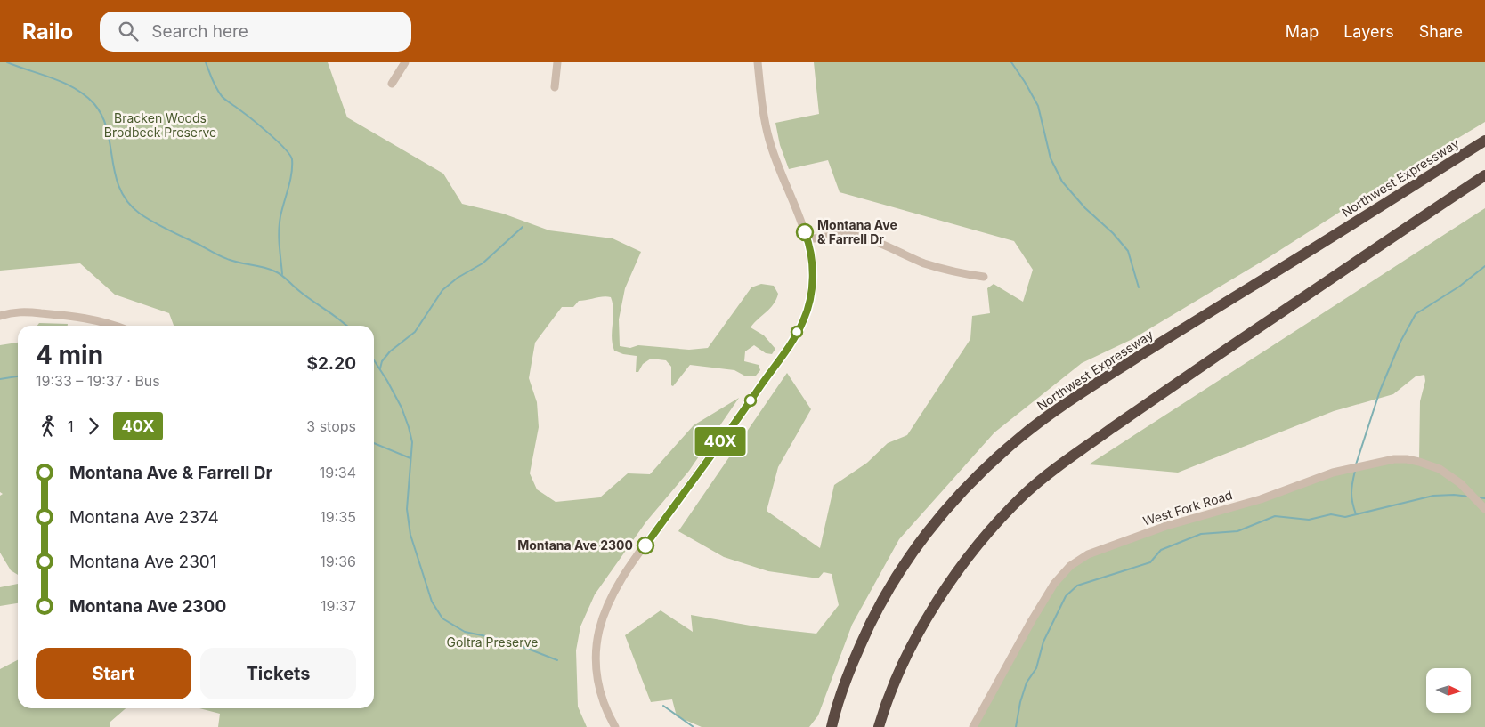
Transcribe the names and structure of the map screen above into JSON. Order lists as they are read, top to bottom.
{
  "streets": {
    "highway": ["Northwest Expressway"],
    "street": ["West Fork Road"]
  },
  "parks": ["Bracken Woods Brodbeck Preserve", "Goltra Preserve"],
  "places": ["Montana Ave & Farrell Dr", "Montana Ave 2300"],
  "lines": ["bus line 40X"],
  "north": "right",
  "page": {
    "header": "Railo",
    "search": "Search here",
    "nav": ["Map", "Layers", "Share"],
    "on_map": "40X",
    "heading": ["4 min", "19:33 – 19:37 · Bus", "$2.20"],
    "legs": ["1", "40X", "3 stops"],
    "list": [
      {
        "name": "Montana Ave & Farrell Dr",
        "value": "19:34"
      },
      {
        "name": "Montana Ave 2374",
        "value": "19:35"
      },
      {
        "name": "Montana Ave 2301",
        "value": "19:36"
      },
      {
        "name": "Montana Ave 2300",
        "value": "19:37"
      }
    ],
    "buttons": ["Start", "Tickets"]
  }
}
